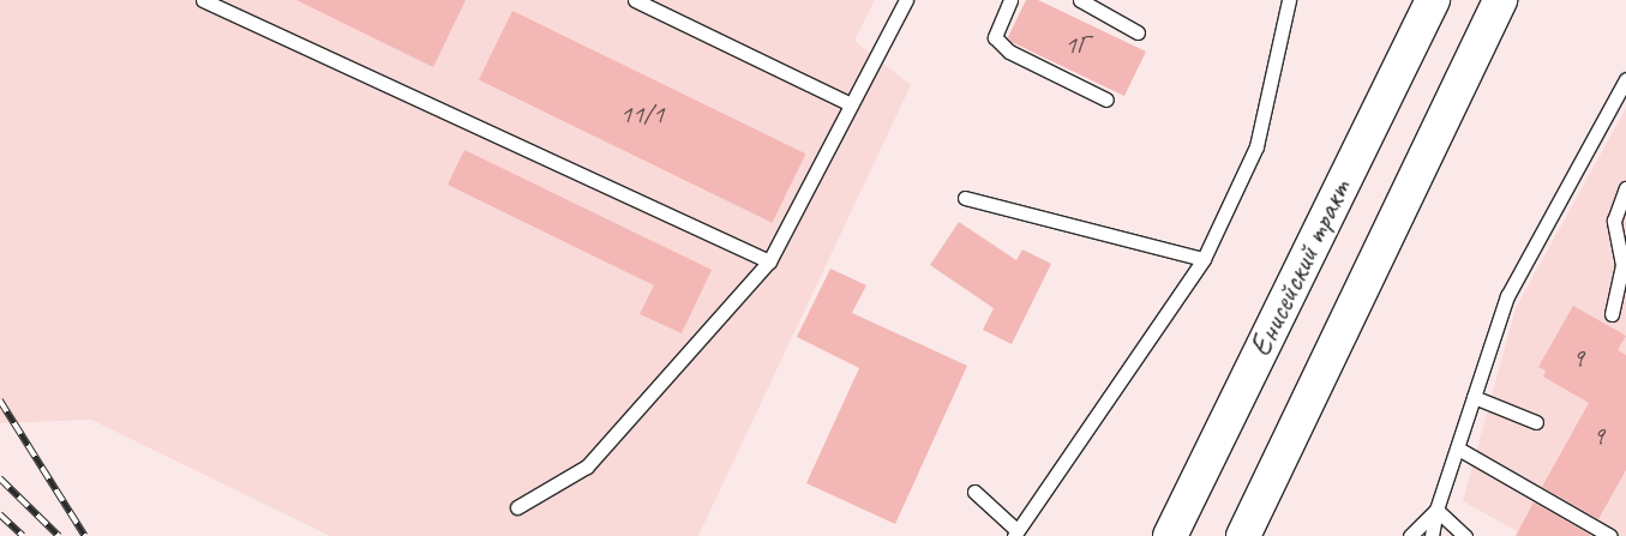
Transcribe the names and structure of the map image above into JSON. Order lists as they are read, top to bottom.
{
  "streets": {
    "main road": ["Енисейский тракт"]
  },
  "house_numbers": [
    "1Г",
    "11/1",
    "9",
    "9"
  ]
}
